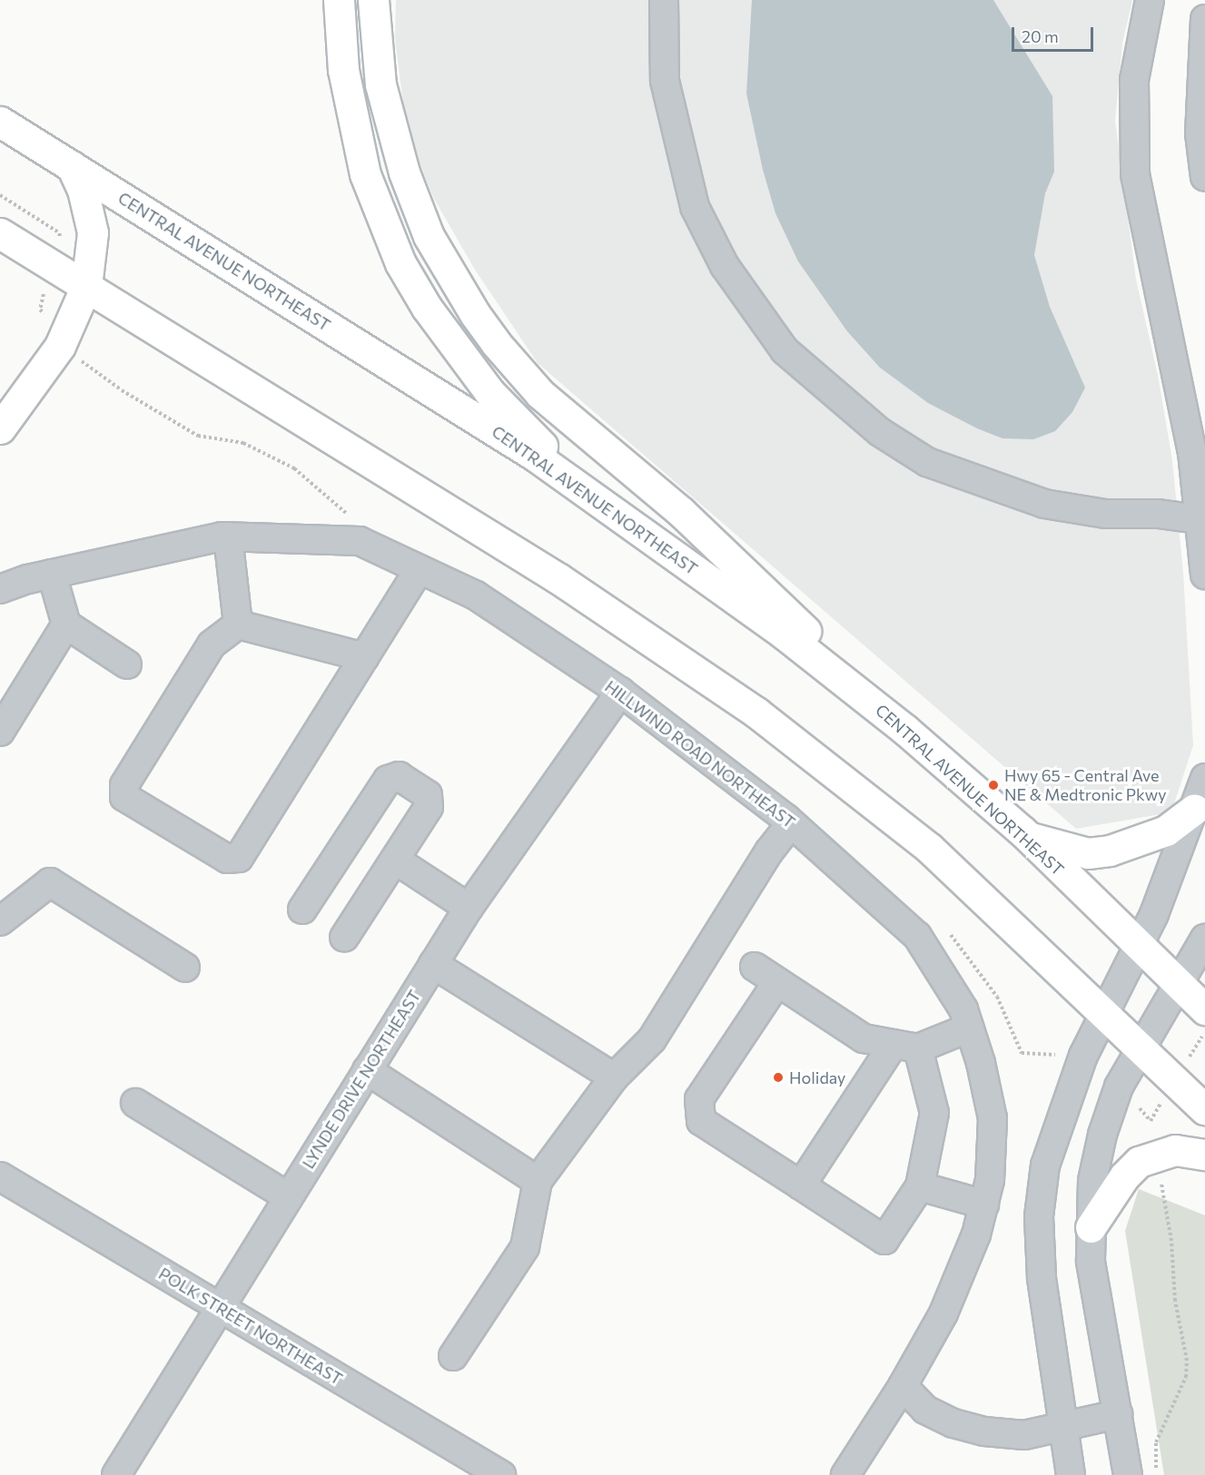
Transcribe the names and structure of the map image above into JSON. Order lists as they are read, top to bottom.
{
  "streets": {
    "highway": ["CENTRAL AVENUE NORTHEAST"],
    "street": ["HILLWIND ROAD NORTHEAST", "LYNDE DRIVE NORTHEAST", "POLK STREET NORTHEAST"]
  },
  "crossings": [
    ["HILLWIND ROAD NORTHEAST", "LYNDE DRIVE NORTHEAST"],
    ["LYNDE DRIVE NORTHEAST", "POLK STREET NORTHEAST"]
  ],
  "places": ["Hwy 65 - Central Ave NE & Medtronic Pkwy", "Holiday"],
  "scale_bar": "20 m"
}
